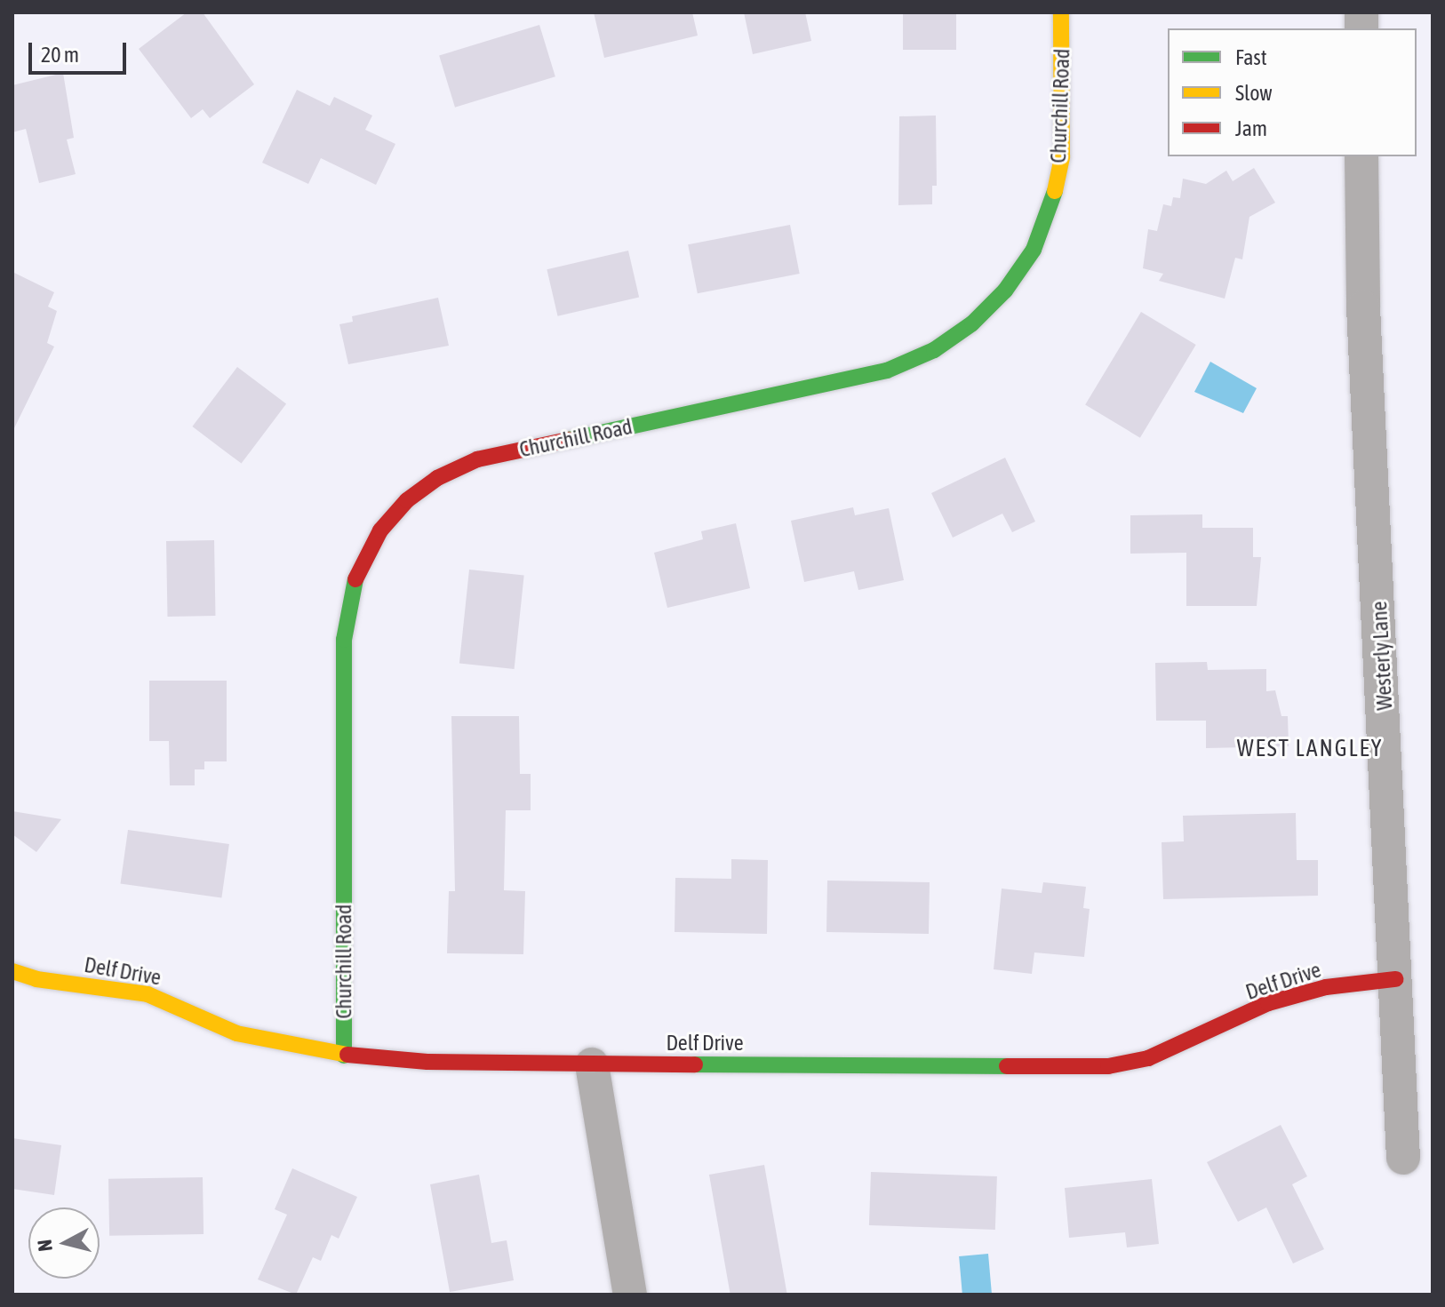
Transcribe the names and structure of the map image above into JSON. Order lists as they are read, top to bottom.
{
  "streets": {
    "street": ["Churchill Road", "Westerly Lane", "Delf Drive"]
  },
  "crossings": [
    ["Churchill Road", "Delf Drive"],
    ["Westerly Lane", "Delf Drive"]
  ],
  "districts": ["WEST LANGLEY"],
  "legend": ["Fast", "Slow", "Jam"],
  "scale_bar": "20 m",
  "north": "left"
}
